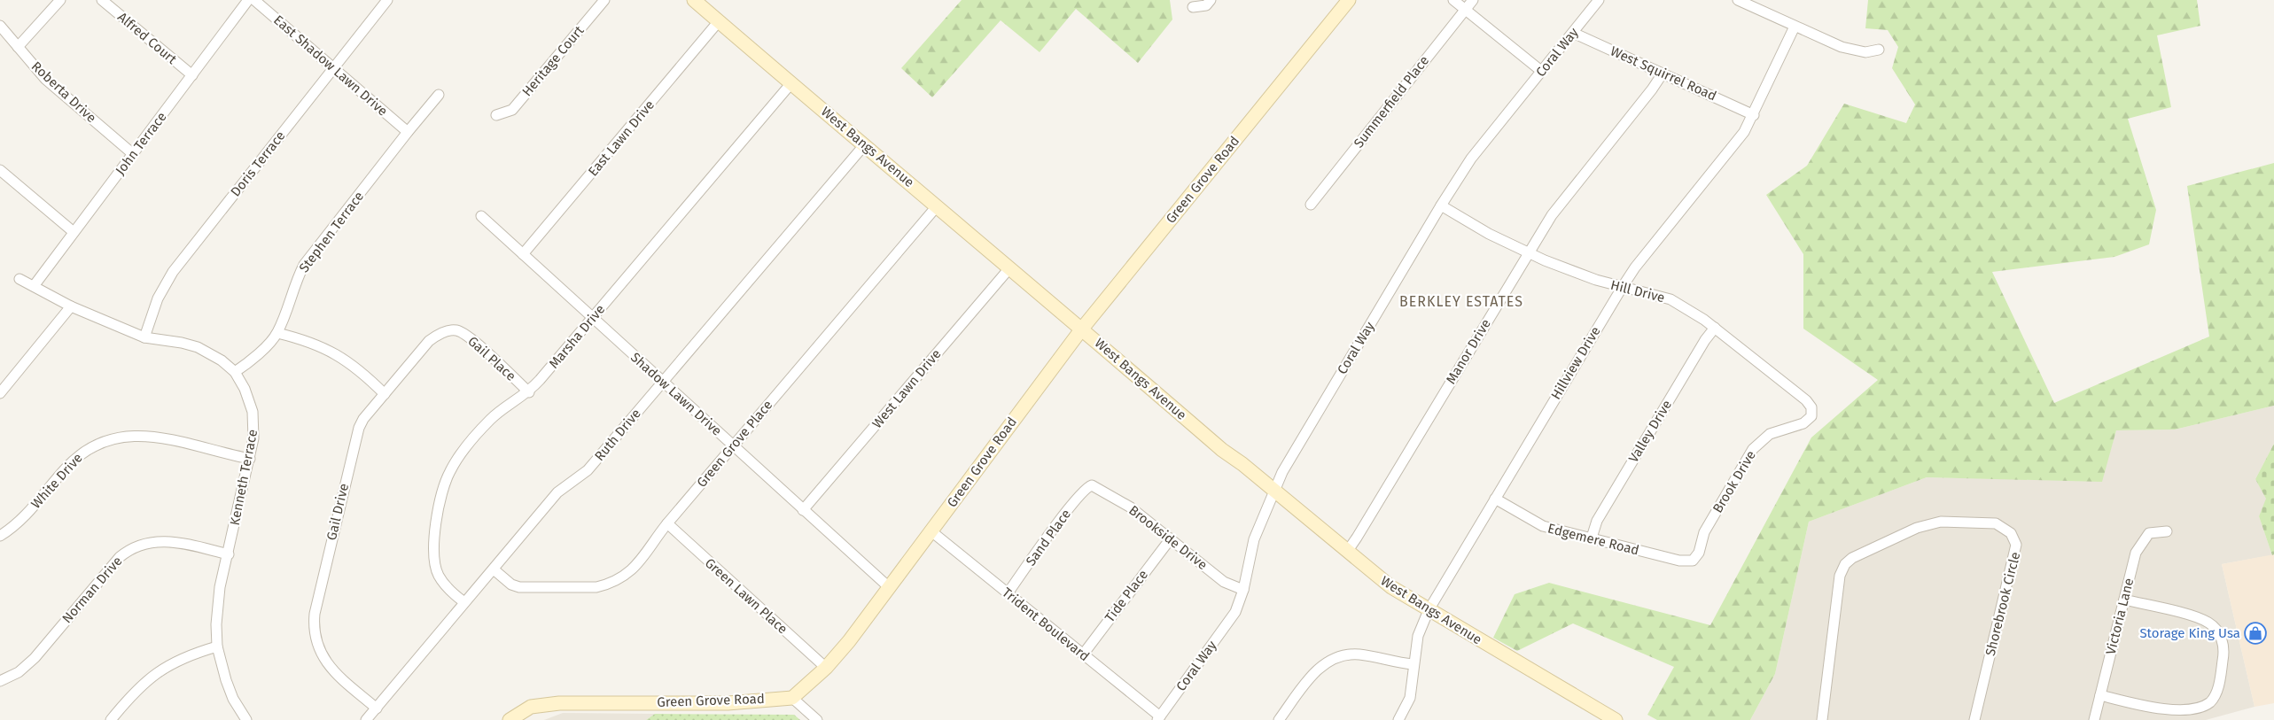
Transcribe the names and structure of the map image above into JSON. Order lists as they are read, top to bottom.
{
  "streets": {
    "street": [
      "Alfred Court",
      "Coral Way",
      "Heritage Court",
      "East Shadow Lawn Drive",
      "West Squirrel Road",
      "Roberta Drive",
      "Summerfield Place",
      "East Lawn Drive",
      "John Terrace",
      "West Bangs Avenue",
      "Doris Terrace",
      "Green Grove Road",
      "Stephen Terrace",
      "Hill Drive",
      "Marsha Drive",
      "Manor Drive",
      "Gail Place",
      "Hillview Drive",
      "West Lawn Drive",
      "Shadow Lawn Drive",
      "Valley Drive",
      "Ruth Drive",
      "Green Grove Place",
      "Kenneth Terrace",
      "White Drive",
      "Brook Drive",
      "Gail Drive",
      "Sand Place",
      "Brookside Drive",
      "Edgemere Road",
      "Norman Drive",
      "Green Lawn Place",
      "Tide Place",
      "Shorebrook Circle",
      "Victoria Lane",
      "Trident Boulevard"
    ]
  },
  "crossings": [
    ["Alfred Court", "John Terrace"],
    ["Coral Way", "West Squirrel Road"],
    ["Coral Way", "West Bangs Avenue"],
    ["Coral Way", "Hill Drive"],
    ["Coral Way", "Brookside Drive"],
    ["Coral Way", "Trident Boulevard"],
    ["East Shadow Lawn Drive", "Doris Terrace"],
    ["East Shadow Lawn Drive", "Stephen Terrace"],
    ["West Squirrel Road", "Manor Drive"],
    ["West Squirrel Road", "Hillview Drive"],
    ["Roberta Drive", "John Terrace"],
    ["East Lawn Drive", "West Bangs Avenue"],
    ["East Lawn Drive", "Shadow Lawn Drive"],
    ["John Terrace", "Kenneth Terrace"],
    ["West Bangs Avenue", "Green Grove Road"],
    ["West Bangs Avenue", "Marsha Drive"],
    ["West Bangs Avenue", "Manor Drive"],
    ["West Bangs Avenue", "Hillview Drive"],
    ["West Bangs Avenue", "West Lawn Drive"],
    ["West Bangs Avenue", "Ruth Drive"],
    ["West Bangs Avenue", "Green Grove Place"],
    ["Doris Terrace", "Kenneth Terrace"],
    ["Green Grove Road", "Shadow Lawn Drive"],
    ["Green Grove Road", "Green Lawn Place"],
    ["Green Grove Road", "Trident Boulevard"],
    ["Stephen Terrace", "Kenneth Terrace"],
    ["Hill Drive", "Manor Drive"],
    ["Hill Drive", "Hillview Drive"],
    ["Hill Drive", "Valley Drive"],
    ["Hill Drive", "Brook Drive"],
    ["Marsha Drive", "Gail Place"],
    ["Marsha Drive", "Shadow Lawn Drive"],
    ["Marsha Drive", "Ruth Drive"],
    ["Gail Place", "Gail Drive"],
    ["Hillview Drive", "Edgemere Road"],
    ["West Lawn Drive", "Shadow Lawn Drive"],
    ["Shadow Lawn Drive", "Ruth Drive"],
    ["Shadow Lawn Drive", "Green Grove Place"],
    ["Valley Drive", "Edgemere Road"],
    ["Ruth Drive", "Green Grove Place"],
    ["Ruth Drive", "Gail Drive"],
    ["Green Grove Place", "Green Lawn Place"],
    ["Kenneth Terrace", "White Drive"],
    ["Kenneth Terrace", "Norman Drive"],
    ["Brook Drive", "Edgemere Road"],
    ["Sand Place", "Brookside Drive"],
    ["Sand Place", "Trident Boulevard"],
    ["Brookside Drive", "Tide Place"],
    ["Tide Place", "Trident Boulevard"]
  ],
  "districts": ["BERKLEY ESTATES"],
  "places": {
    "shop": ["Storage King Usa"]
  }
}
